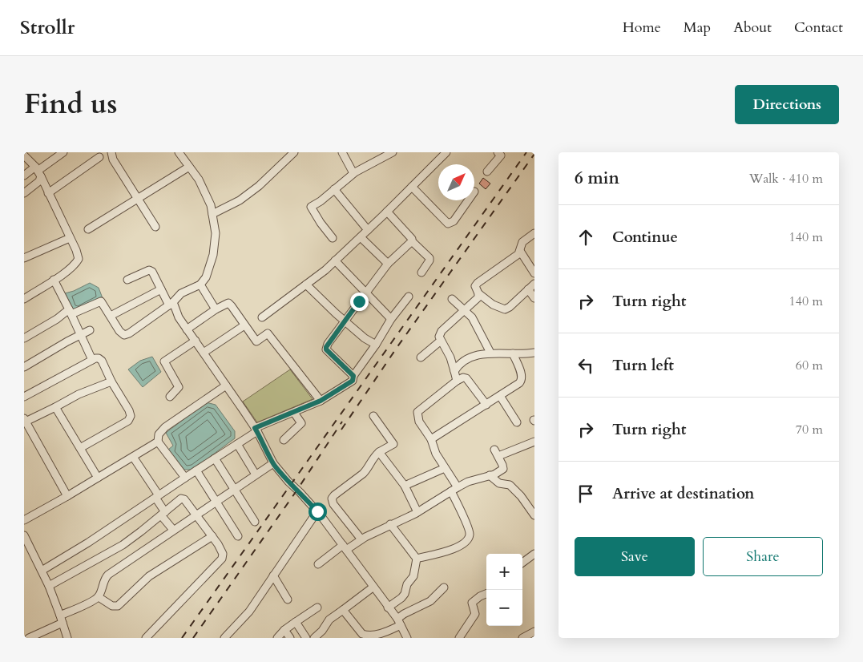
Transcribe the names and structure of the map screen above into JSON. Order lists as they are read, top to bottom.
{
  "north": "top right",
  "page": {
    "header": "Strollr",
    "nav": [
      "Home",
      "Map",
      "About",
      "Contact"
    ],
    "title": "Find us",
    "buttons": [
      "Directions",
      ["Save", "Share"]
    ],
    "heading": ["6 min", "Walk · 410 m"],
    "list": [
      ["Continue", "140 m"],
      ["Turn right", "140 m"],
      ["Turn left", "60 m"],
      ["Turn right", "70 m"],
      "Arrive at destination"
    ],
    "map_buttons": ["+", "−"]
  }
}
